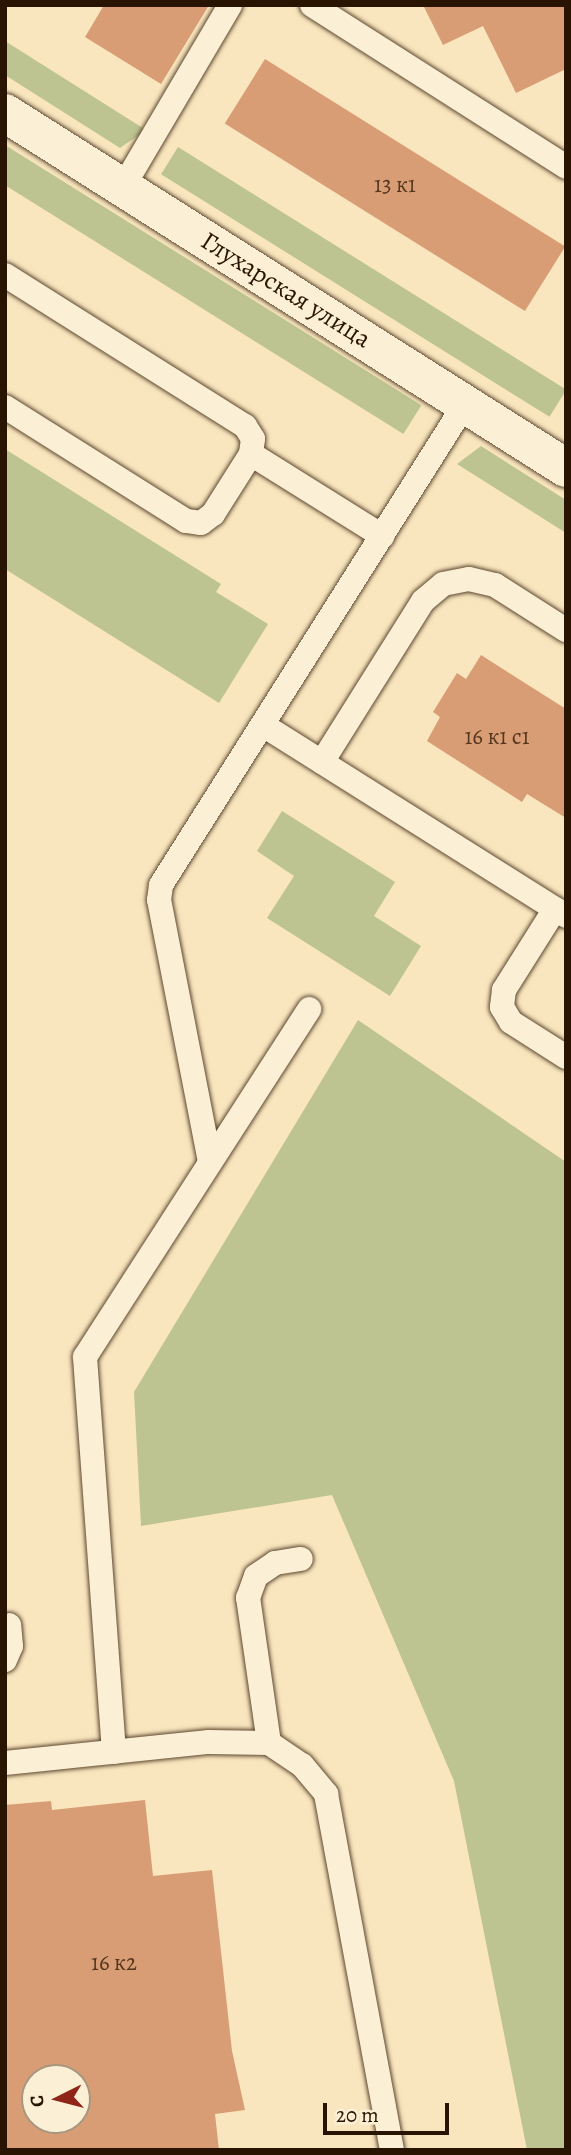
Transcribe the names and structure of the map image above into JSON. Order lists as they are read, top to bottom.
{
  "streets": {
    "street": ["Глухарская улица"]
  },
  "house_numbers": ["13 к1", "16 к1 с1", "16 к2"],
  "scale_bar": "20 m",
  "north": "left"
}
